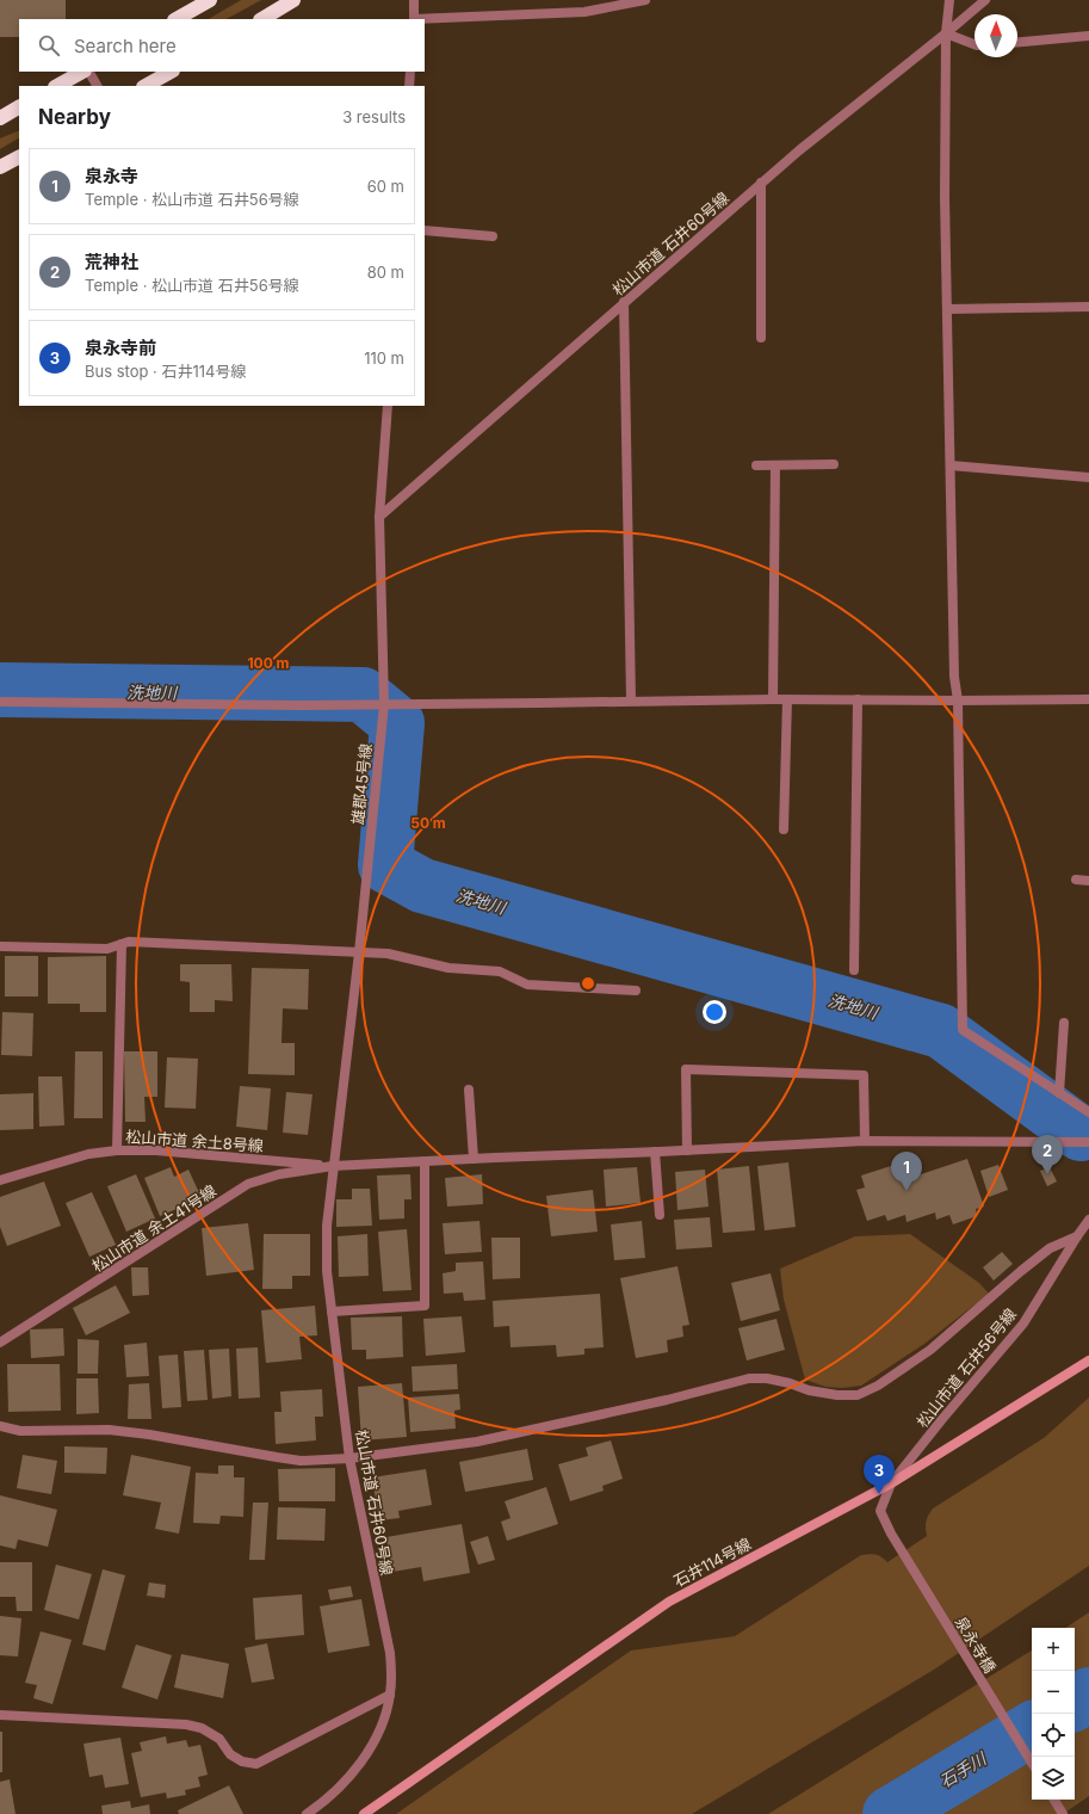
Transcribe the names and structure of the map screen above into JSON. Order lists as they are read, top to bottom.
{
  "streets": {
    "street": [
      "松山市道 石井60号線",
      "雄郡45号線",
      "松山市道 余土8号線",
      "松山市道 余土41号線",
      "松山市道 石井56号線",
      "石井114号線",
      "泉永寺橋"
    ]
  },
  "crossings": [
    ["松山市道 石井60号線", "雄郡45号線"],
    ["松山市道 石井60号線", "松山市道 余土8号線"],
    ["松山市道 石井60号線", "松山市道 余土41号線"],
    ["雄郡45号線", "松山市道 余土8号線"],
    ["雄郡45号線", "松山市道 余土41号線"],
    ["松山市道 余土8号線", "松山市道 余土41号線"],
    ["松山市道 石井56号線", "石井114号線"],
    ["松山市道 石井56号線", "泉永寺橋"]
  ],
  "water": ["洗地川", "石手川"],
  "north": "top",
  "page": {
    "search": "Search here",
    "heading": ["Nearby", "3 results"],
    "list": [
      {
        "mark": "1",
        "name": "泉永寺",
        "note": "Temple · 松山市道 石井56号線",
        "value": "60 m"
      },
      {
        "mark": "2",
        "name": "荒神社",
        "note": "Temple · 松山市道 石井56号線",
        "value": "80 m"
      },
      {
        "mark": "3",
        "name": "泉永寺前",
        "note": "Bus stop · 石井114号線",
        "value": "110 m"
      }
    ],
    "pins": ["2", "1", "3"],
    "map_buttons": ["+", "−"]
  },
  "rings": ["100 m", "50 m"]
}
